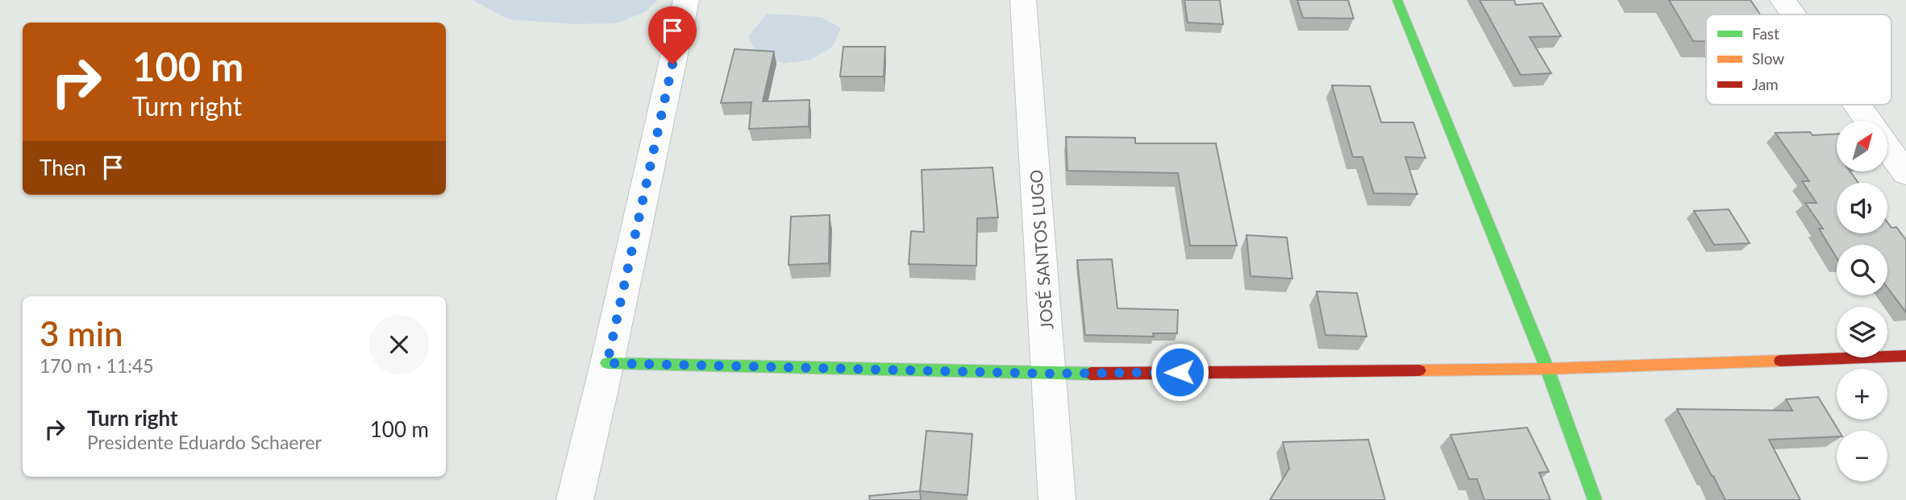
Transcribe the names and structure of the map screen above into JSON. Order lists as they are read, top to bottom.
{
  "streets": {
    "street": ["JOSÉ SANTOS LUGO"]
  },
  "legend": ["Fast", "Slow", "Jam"],
  "north": "top right",
  "page": {
    "turn": ["100 m", "Turn right"],
    "map_buttons": ["+", "−"],
    "then": "Then",
    "heading": ["3 min", "170 m · 11:45"],
    "list": [
      {
        "name": "Turn right",
        "note": "Presidente Eduardo Schaerer",
        "value": "100 m"
      }
    ]
  }
}
